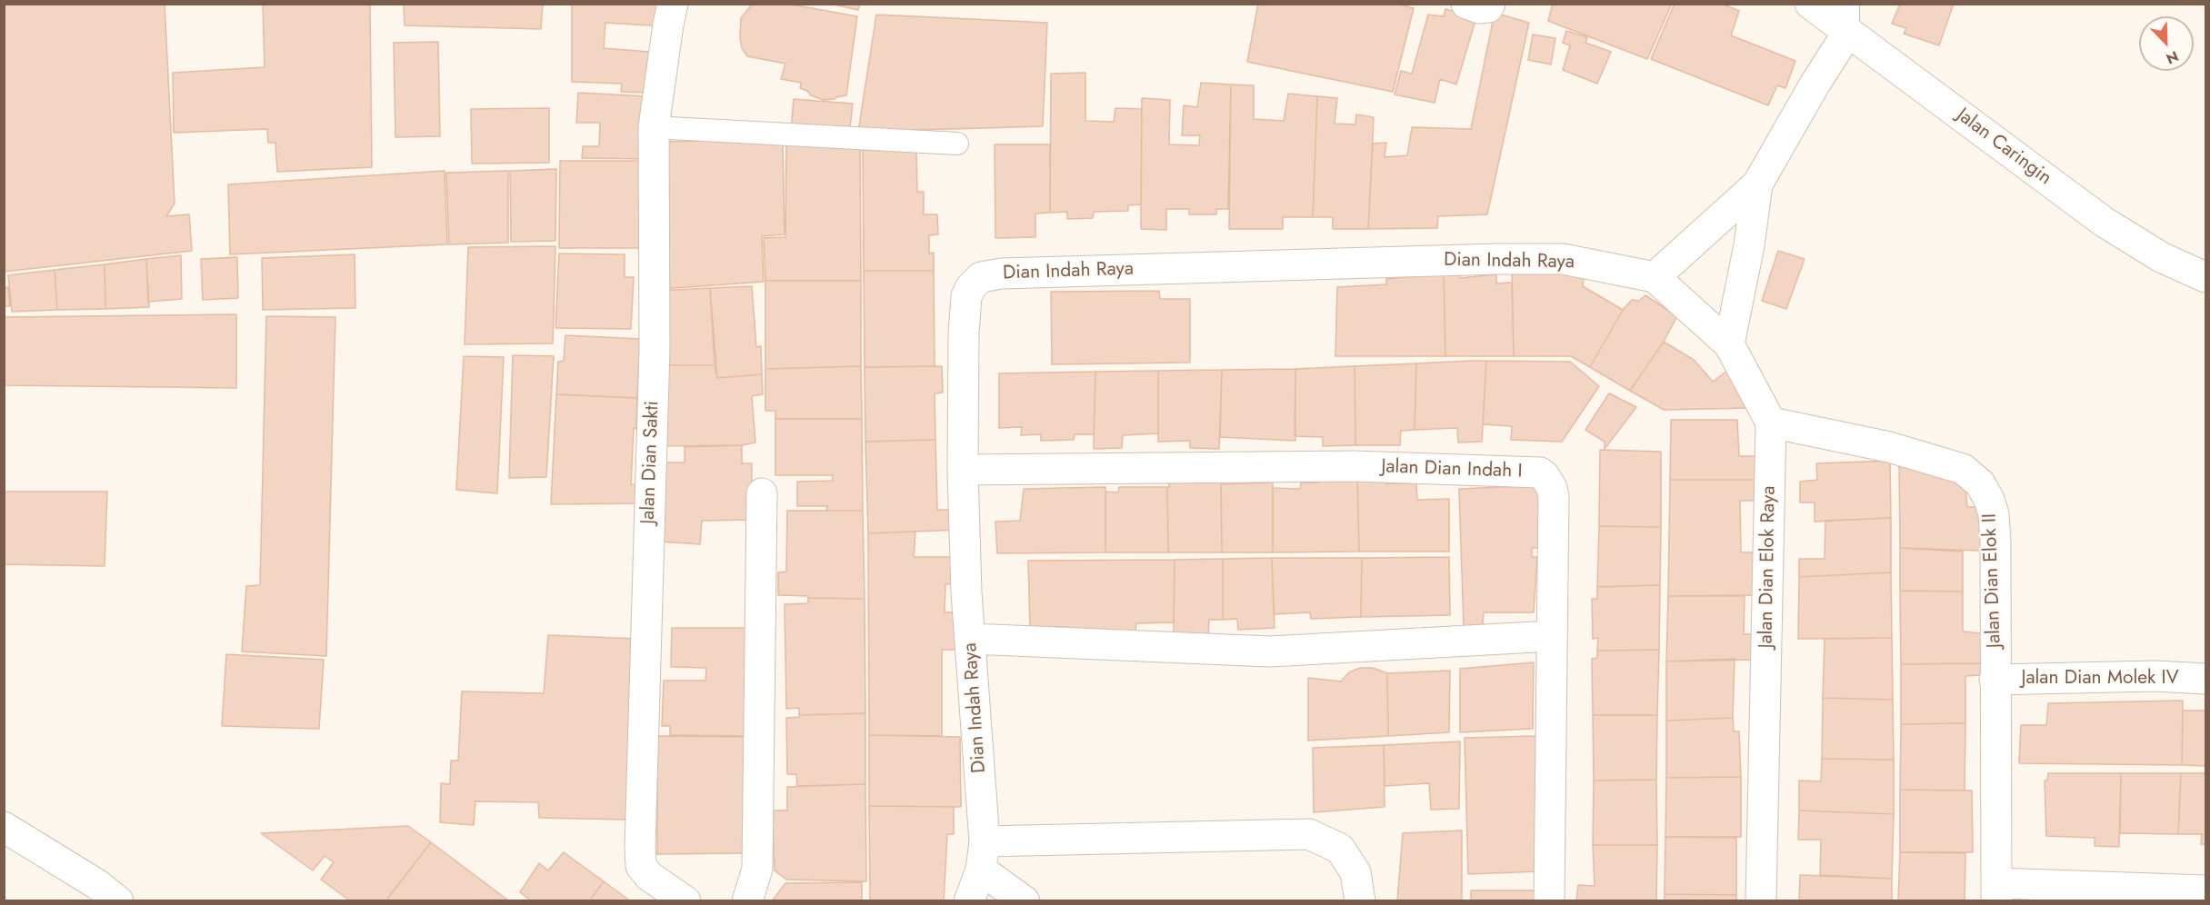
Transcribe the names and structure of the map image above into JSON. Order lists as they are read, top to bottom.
{
  "streets": {
    "street": [
      "Jalan Caringin",
      "Dian Indah Raya",
      "Jalan Dian Sakti",
      "Jalan Dian Indah I",
      "Jalan Dian Elok Raya",
      "Jalan Dian Elok II",
      "Jalan Dian Molek IV"
    ]
  },
  "crossings": [
    ["Dian Indah Raya", "Jalan Dian Indah I"],
    ["Dian Indah Raya", "Jalan Dian Elok Raya"],
    ["Jalan Dian Elok Raya", "Jalan Dian Elok II"],
    ["Jalan Dian Elok II", "Jalan Dian Molek IV"]
  ],
  "north": "bottom right"
}
